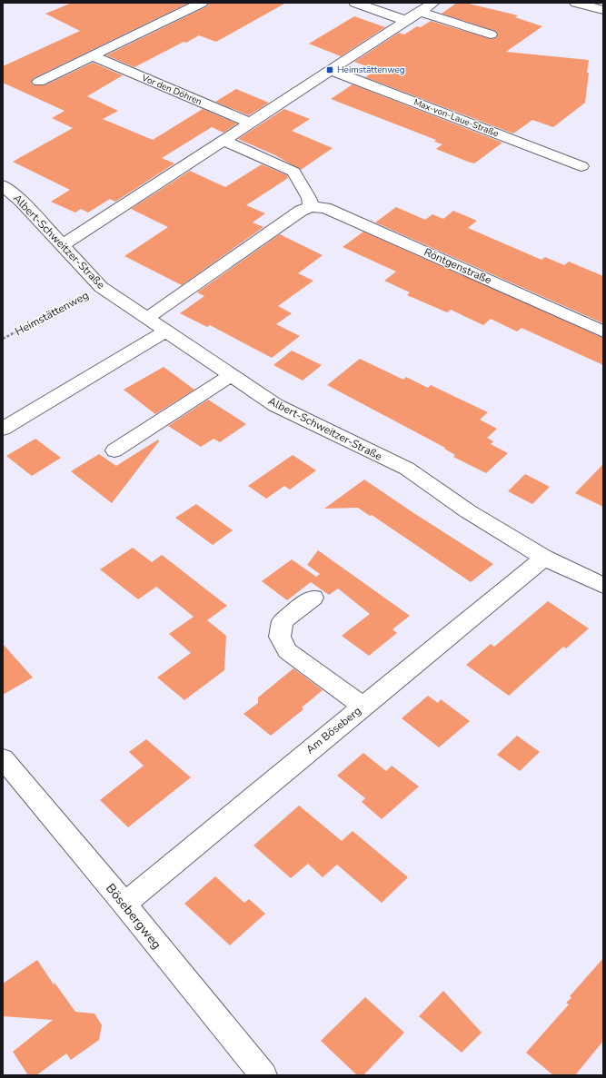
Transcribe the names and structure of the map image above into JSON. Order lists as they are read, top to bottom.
{
  "streets": {
    "street": [
      "Vor den Döhren",
      "Max-von-Laue-Straße",
      "Albert-Schweitzer-Straße",
      "Röntgenstraße",
      "Am Böseberg",
      "Bösebergweg"
    ],
    "path": ["Heimstättenweg"]
  },
  "crossings": [
    ["Albert-Schweitzer-Straße", "Heimstättenweg"],
    ["Albert-Schweitzer-Straße", "Am Böseberg"],
    ["Am Böseberg", "Bösebergweg"]
  ],
  "places": {
    "transit": ["Heimstättenweg"]
  }
}
